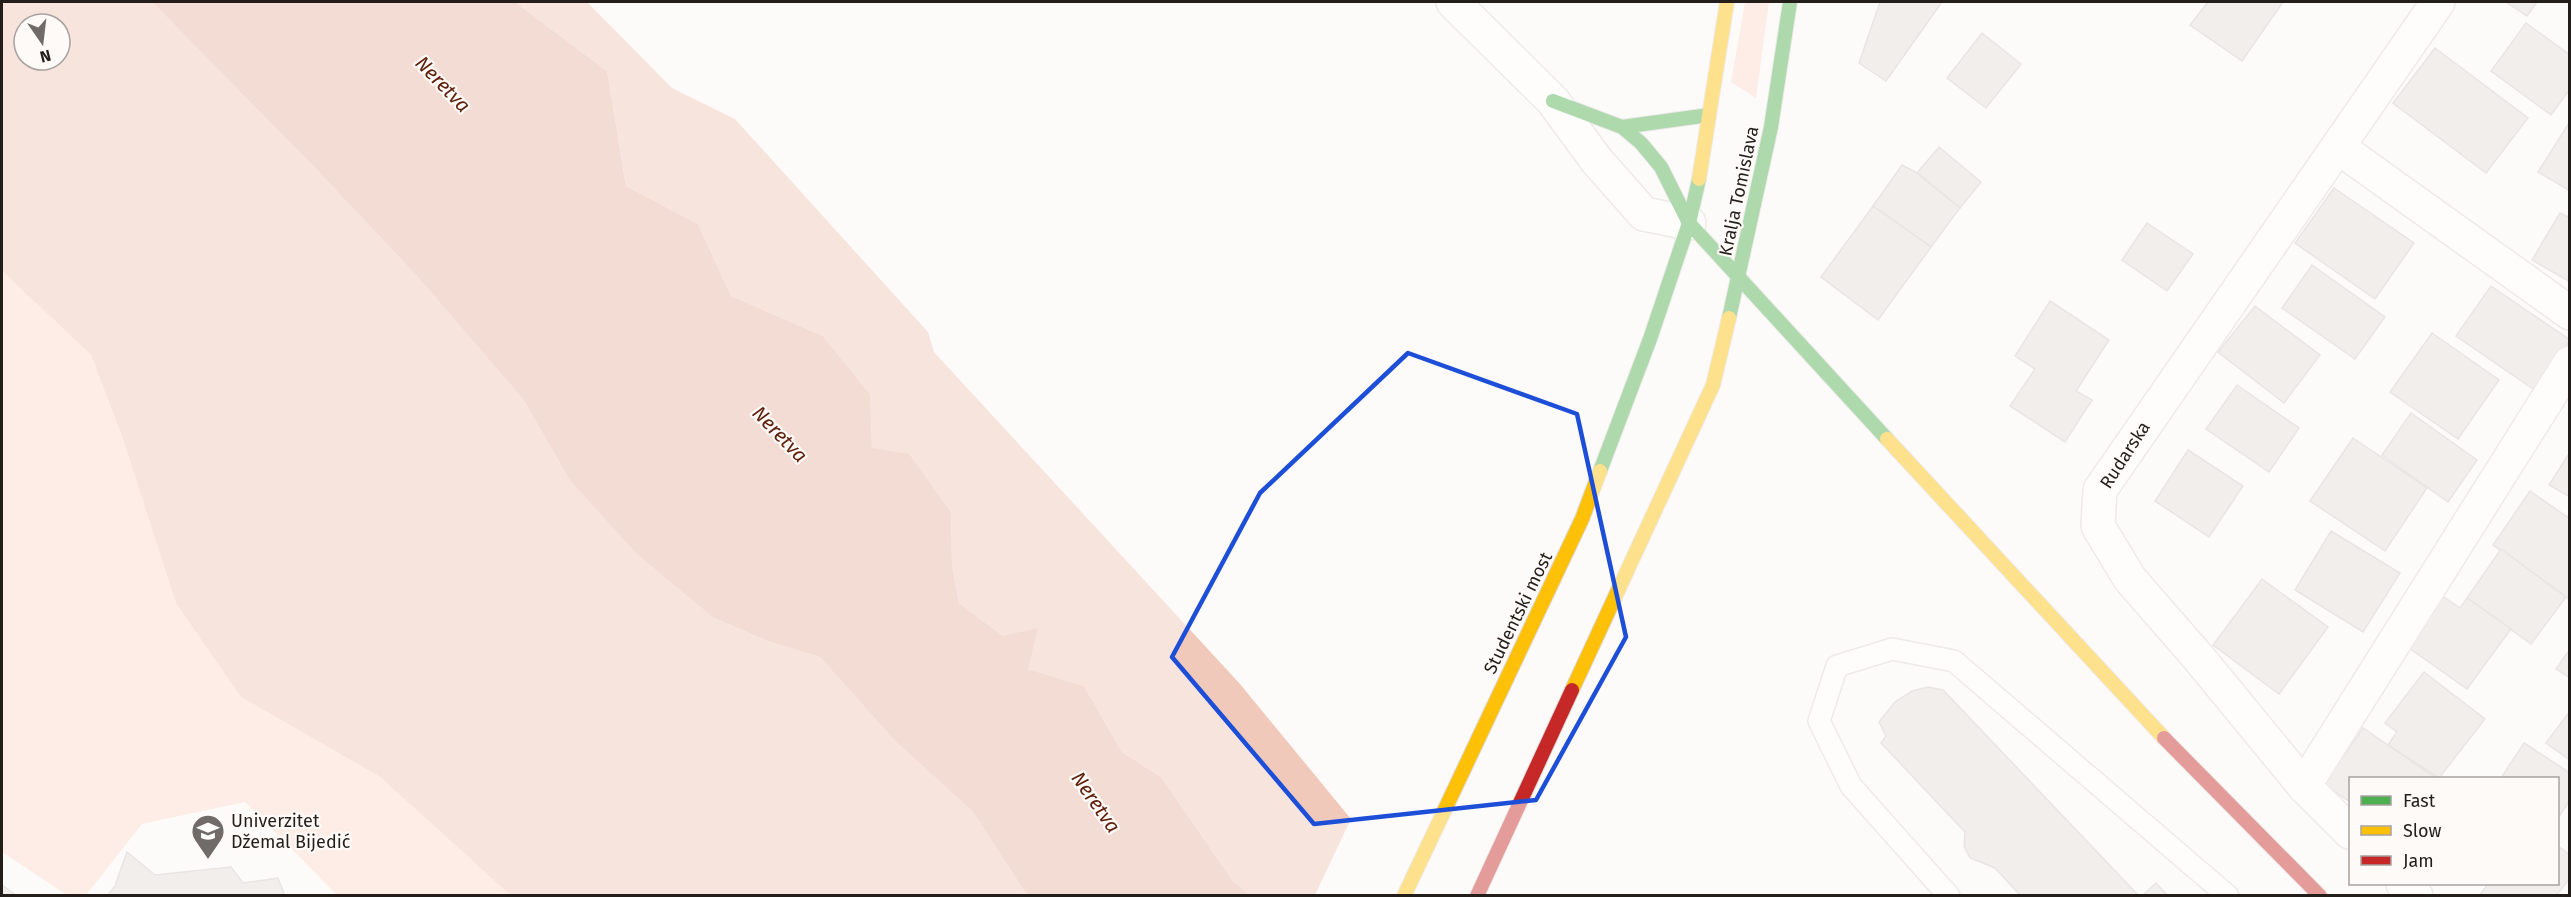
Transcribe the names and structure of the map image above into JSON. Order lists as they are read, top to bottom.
{
  "streets": {
    "main road": ["Kralja Tomislava", "Studentski most"],
    "street": ["Rudarska"]
  },
  "water": ["Neretva"],
  "places": {
    "school or university": ["Univerzitet Džemal Bijedić"]
  },
  "legend": ["Fast", "Slow", "Jam"],
  "north": "bottom"
}
